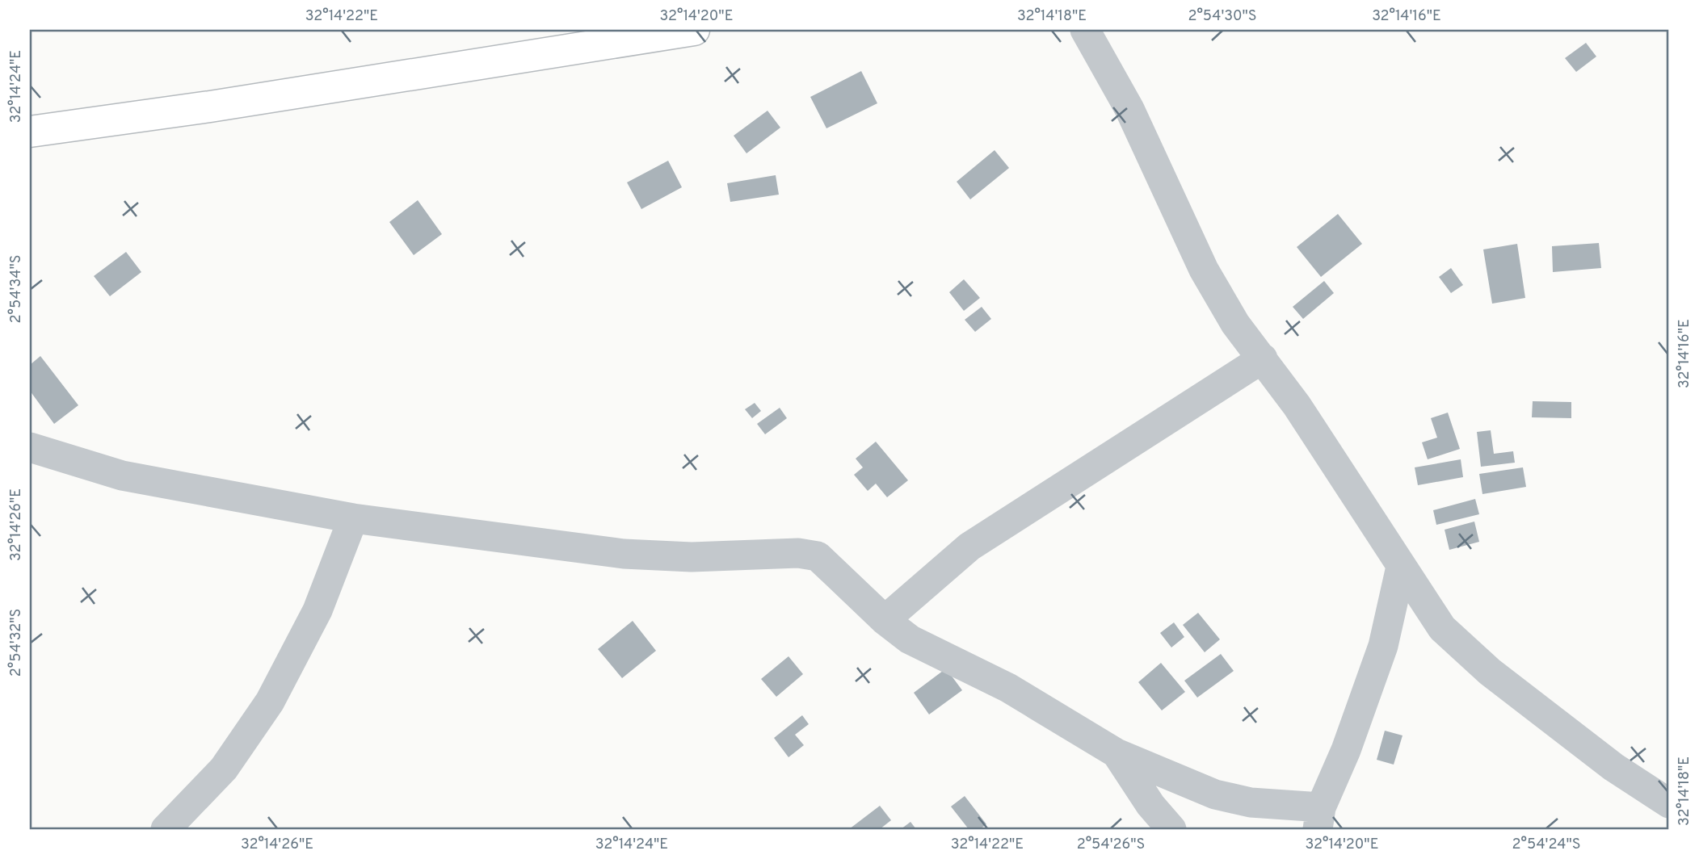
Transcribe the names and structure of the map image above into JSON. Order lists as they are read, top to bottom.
{
  "coordinates": [
    "32°14'22\"E",
    "32°14'20\"E",
    "32°14'18\"E",
    "2°54'30\"S",
    "32°14'16\"E",
    "32°14'24\"E",
    "2°54'34\"S",
    "32°14'26\"E",
    "2°54'32\"S",
    "2°54'26\"S",
    "2°54'24\"S"
  ]
}
